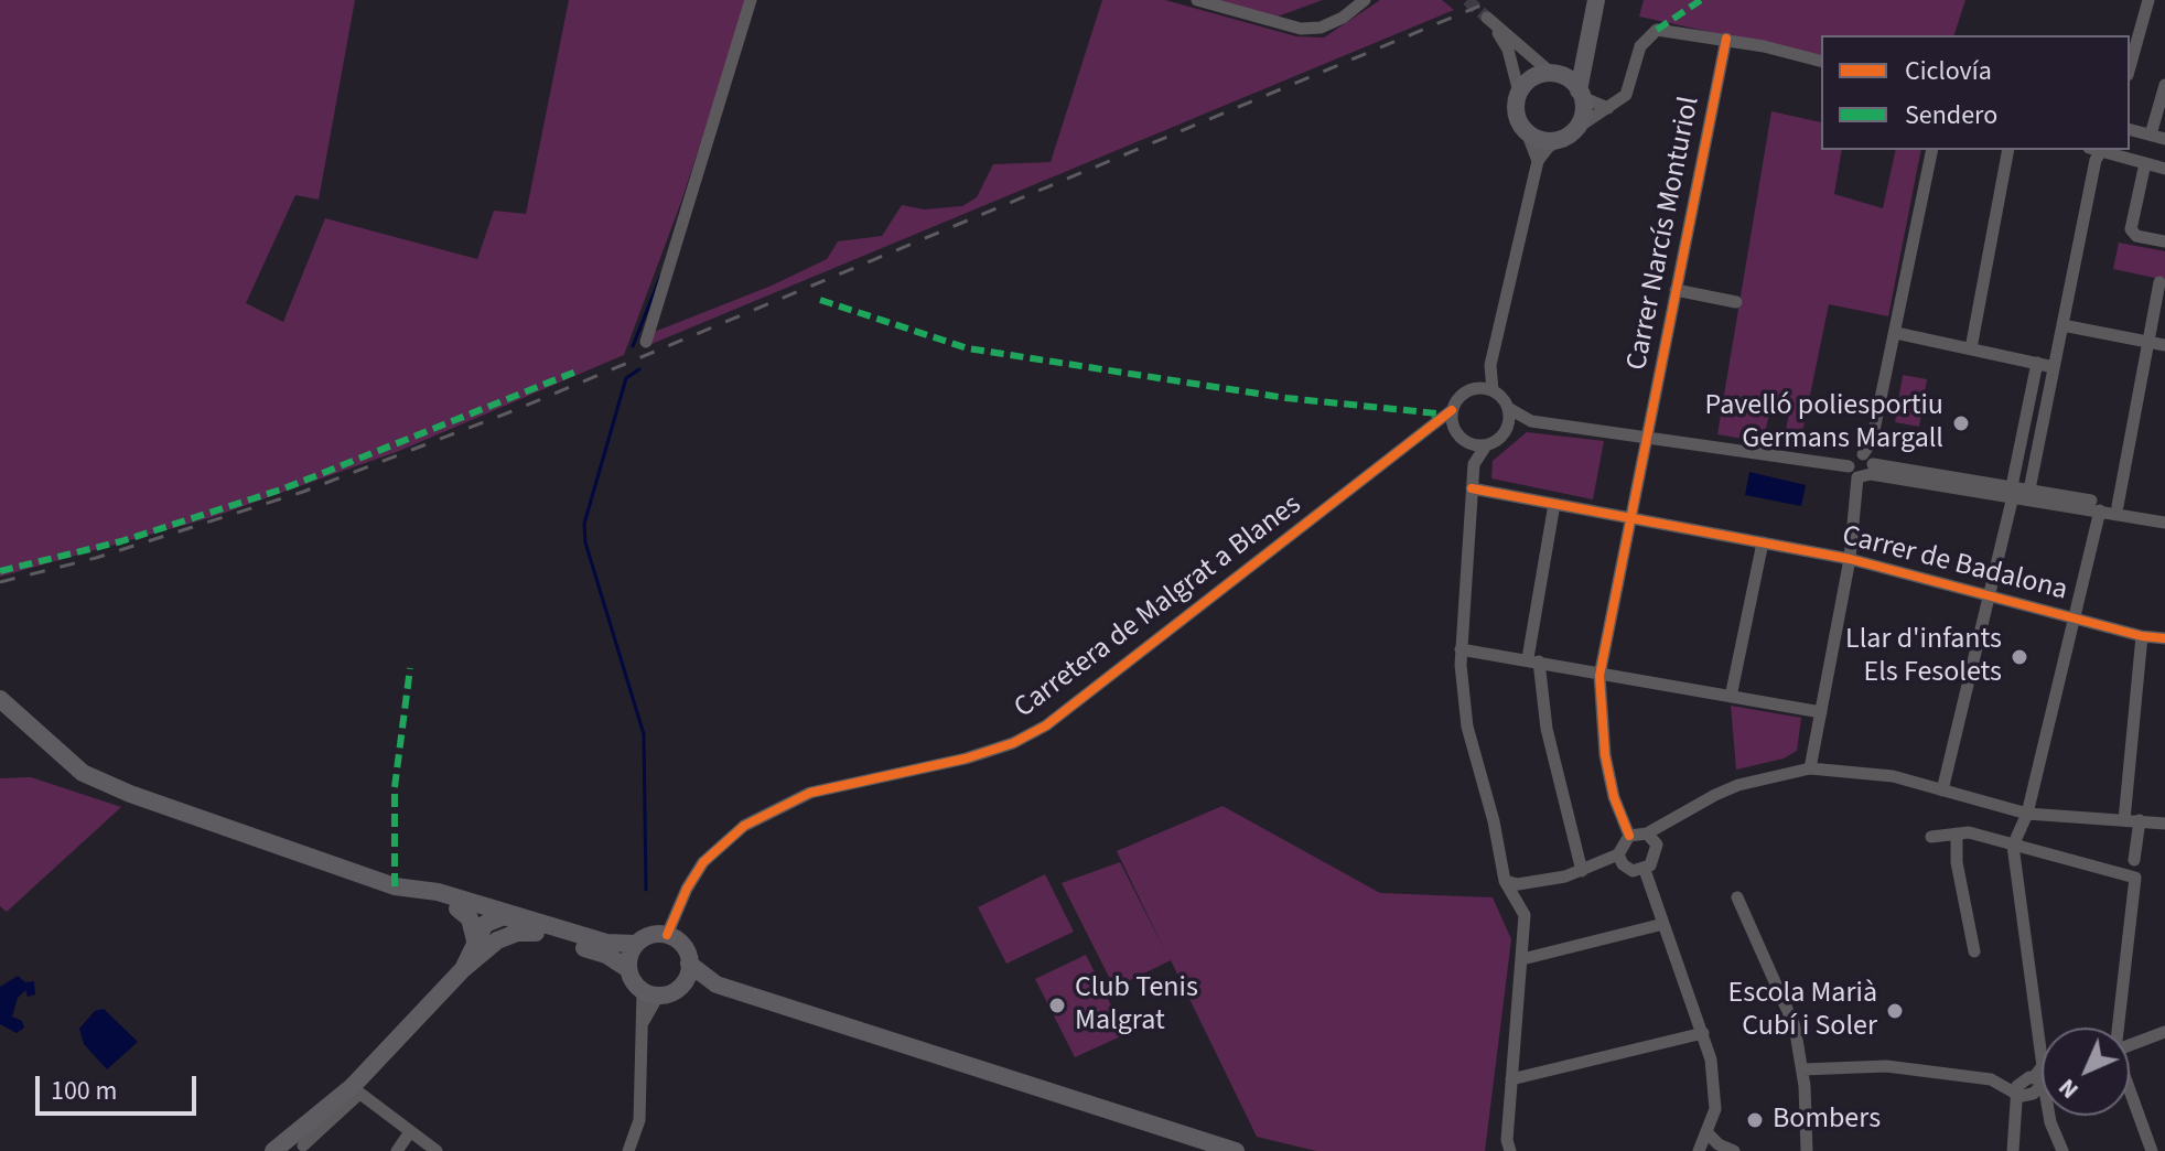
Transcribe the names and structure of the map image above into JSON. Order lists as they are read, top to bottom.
{
  "streets": {
    "street": ["Carrer Narcís Monturiol", "Carrer de Badalona", "Carretera de Malgrat a Blanes"]
  },
  "crossings": [
    ["Carrer Narcís Monturiol", "Carrer de Badalona"]
  ],
  "places": [
    "Pavelló poliesportiu Germans Margall",
    "Llar d'infants Els Fesolets",
    "Club Tenis Malgrat",
    "Escola Marià Cubí i Soler",
    "Bombers"
  ],
  "legend": ["Ciclovía", "Sendero"],
  "scale_bar": "100 m",
  "north": "bottom left"
}
